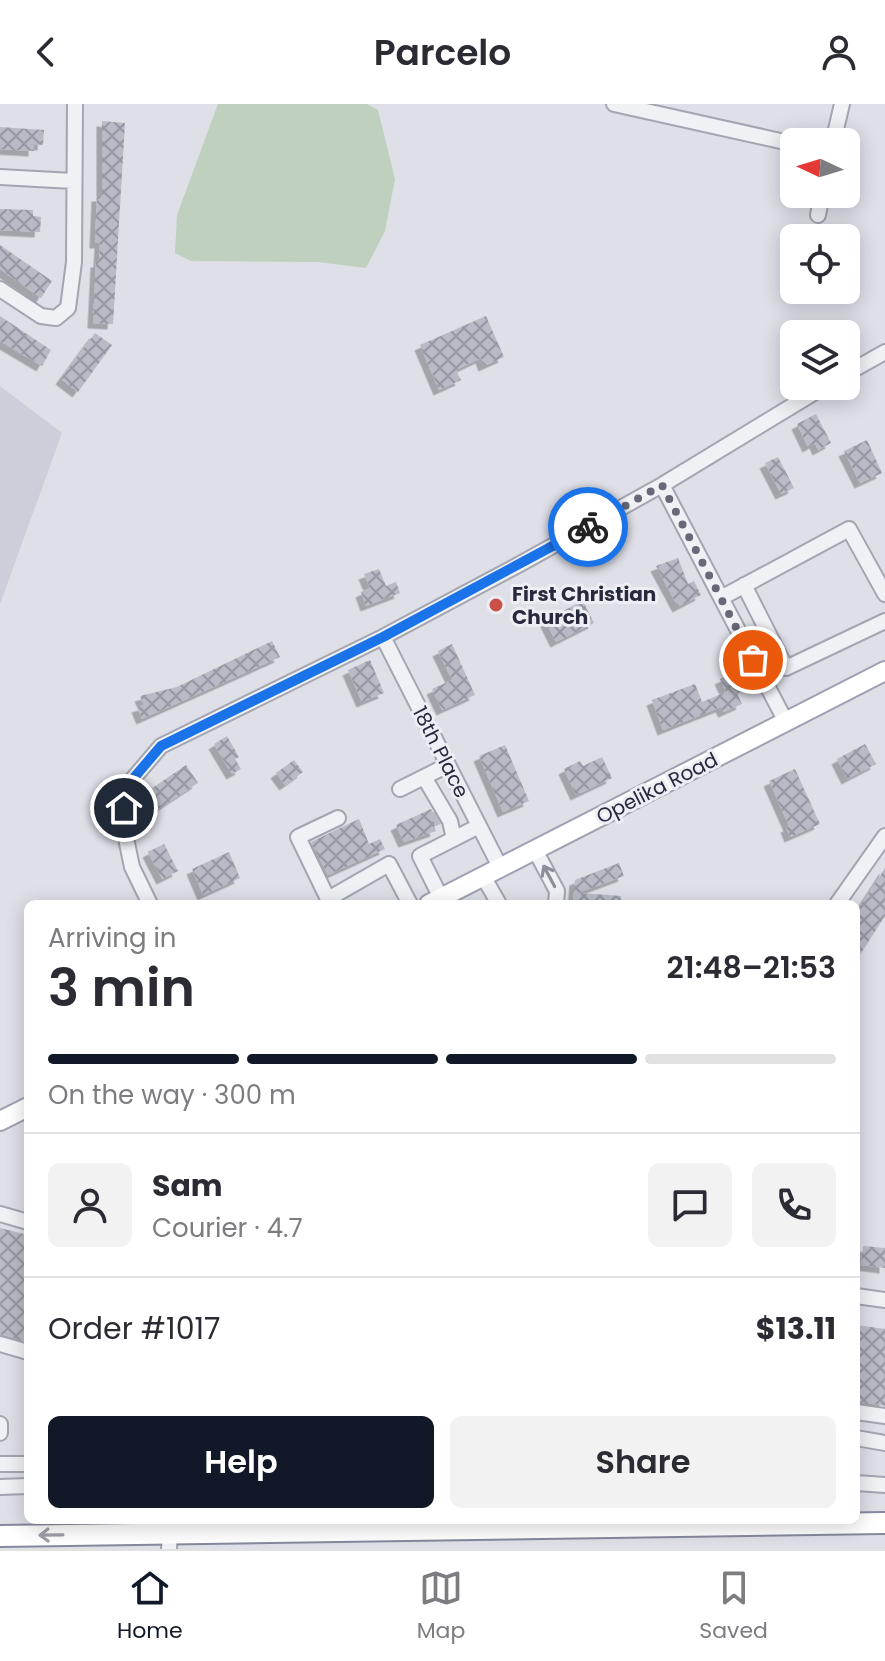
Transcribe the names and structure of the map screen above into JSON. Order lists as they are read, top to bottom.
{
  "streets": {
    "main road": ["Opelika Road"],
    "street": ["18th Place"]
  },
  "crossings": [
    ["18th Place", "Opelika Road"]
  ],
  "places": ["First Christian Church"],
  "north": "left",
  "page": {
    "header": "Parcelo",
    "heading": ["3 min", "Arriving in", "21:48–21:53"],
    "panel": [
      "Sam",
      "Courier · 4.7",
      "Order #1017",
      "$13.11"
    ],
    "bar": "On the way · 300 m",
    "buttons": ["Help", "Share"],
    "tabs": ["Home", "Map", "Saved"]
  }
}
